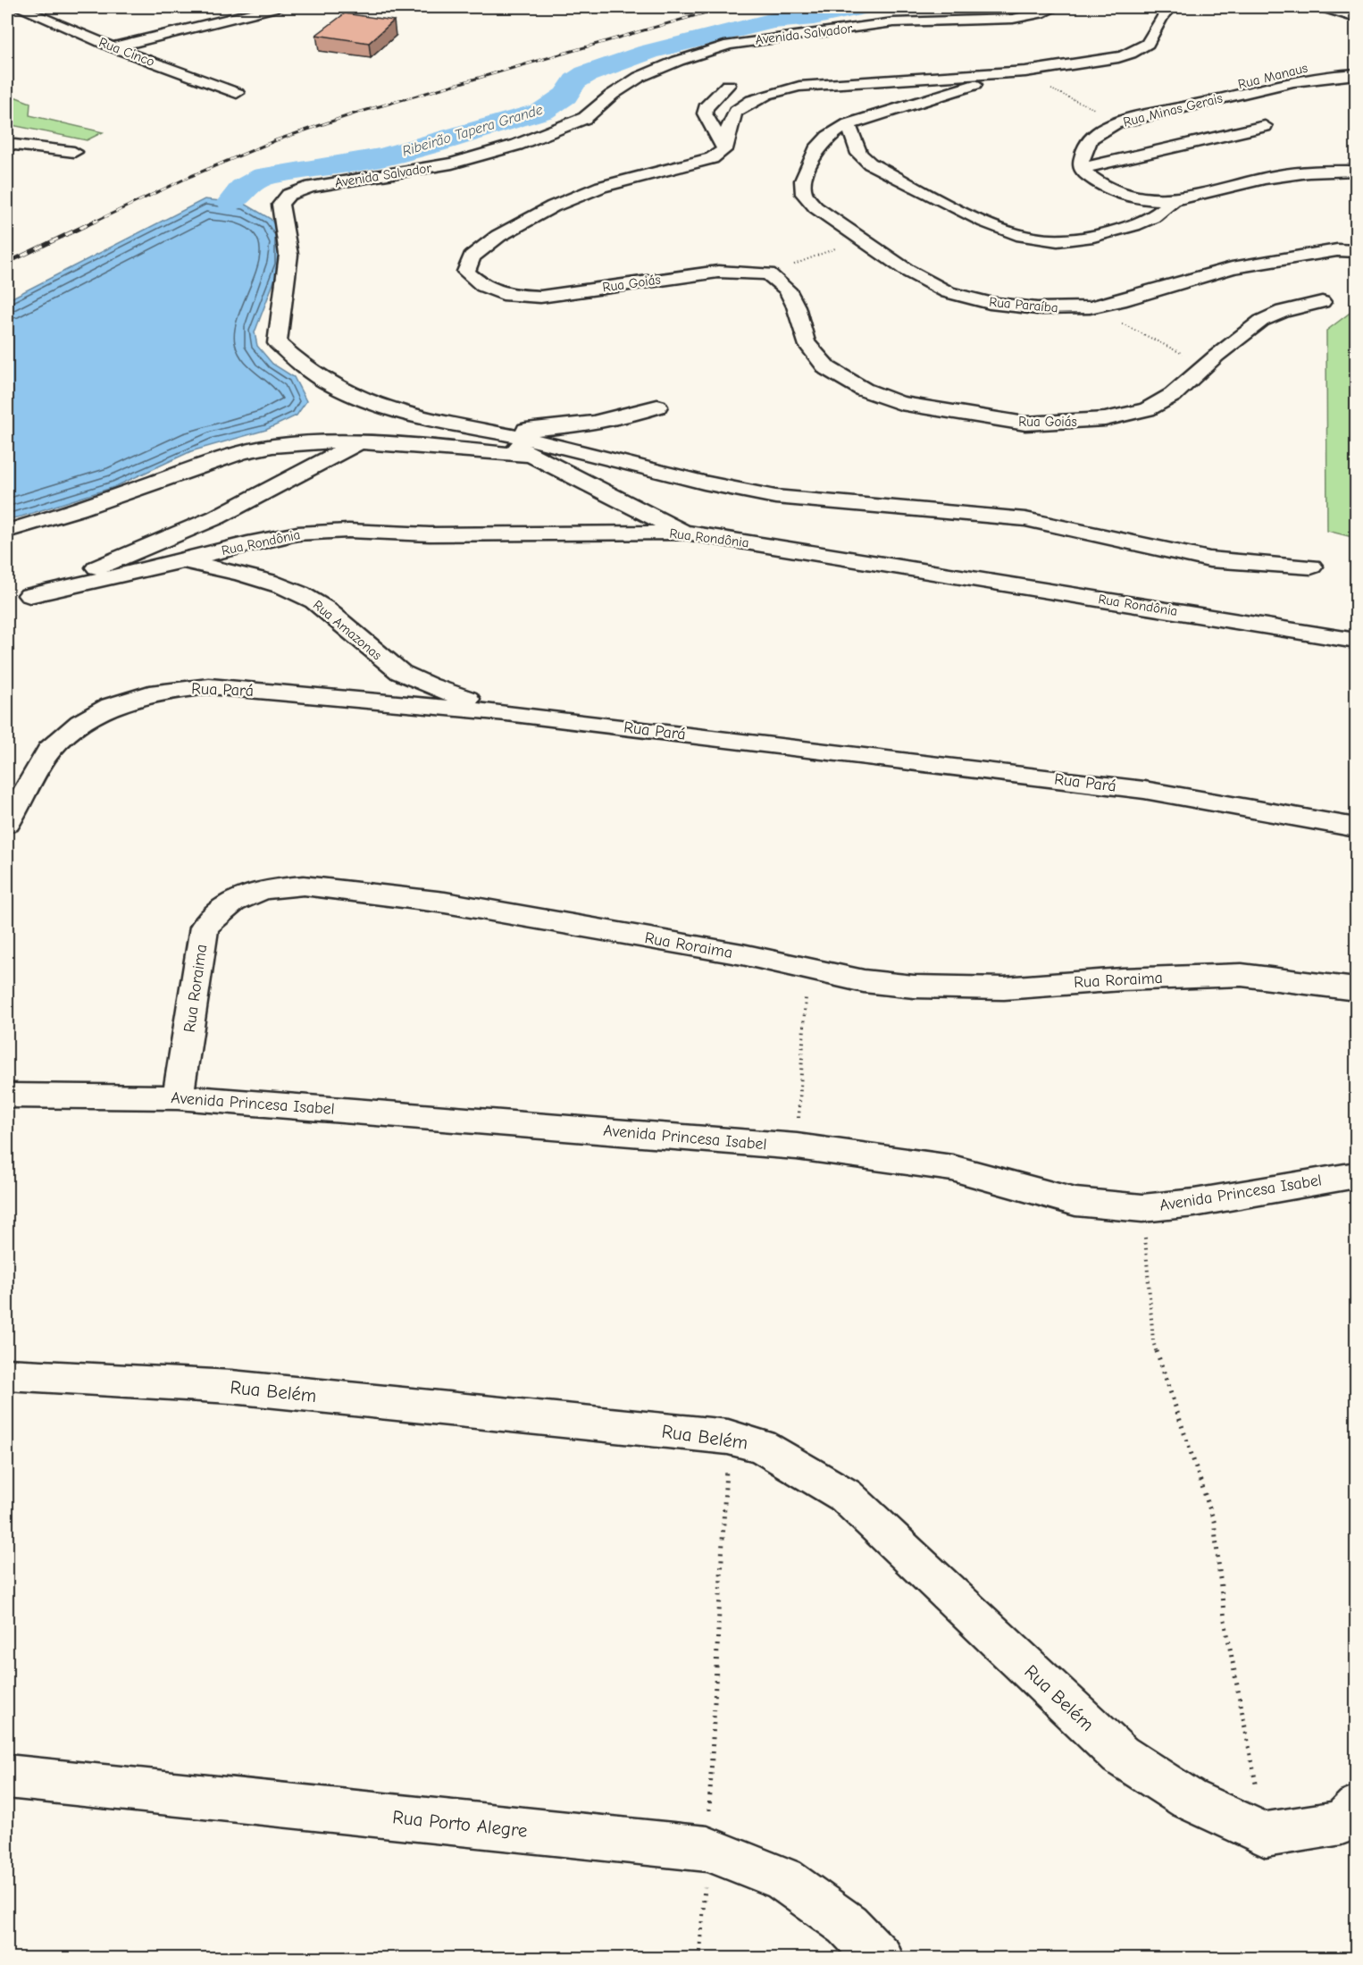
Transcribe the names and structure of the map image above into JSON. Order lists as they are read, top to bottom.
{
  "streets": {
    "street": [
      "Avenida Salvador",
      "Rua Cinco",
      "Rua Manaus",
      "Rua Minas Gerais",
      "Rua Goiás",
      "Rua Paraíba",
      "Rua Rondônia",
      "Rua Amazonas",
      "Rua Pará",
      "Rua Roraima",
      "Avenida Princesa Isabel",
      "Rua Belém",
      "Rua Porto Alegre"
    ]
  },
  "crossings": [
    ["Avenida Salvador", "Rua Rondônia"],
    ["Rua Manaus", "Rua Minas Gerais"],
    ["Rua Rondônia", "Rua Amazonas"],
    ["Rua Amazonas", "Rua Pará"],
    ["Rua Roraima", "Avenida Princesa Isabel"]
  ],
  "water": ["Ribeirão Tapera Grande"]
}
